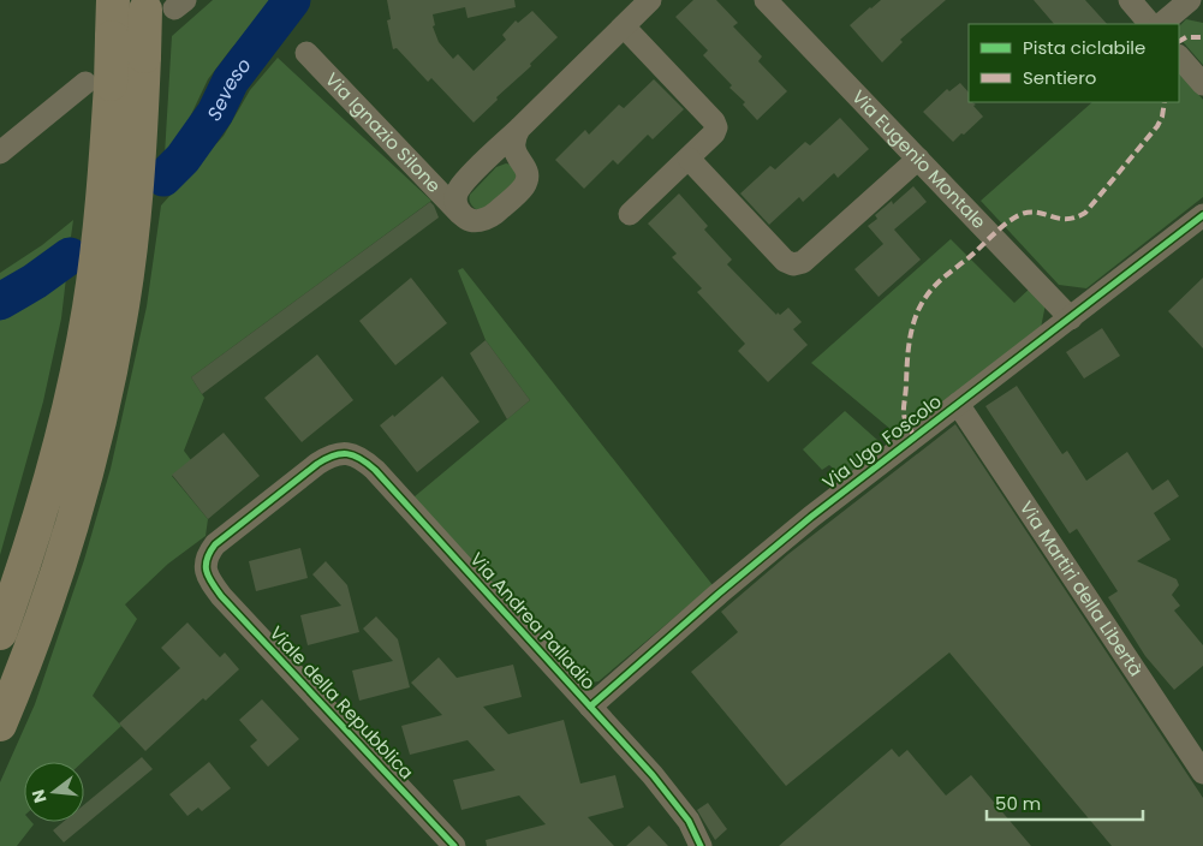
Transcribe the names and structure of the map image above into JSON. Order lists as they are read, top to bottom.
{
  "streets": {
    "street": [
      "Via Ignazio Silone",
      "Via Eugenio Montale",
      "Via Ugo Foscolo",
      "Via Martiri della Libertà",
      "Via Andrea Palladio",
      "Viale della Repubblica"
    ]
  },
  "crossings": [
    ["Via Eugenio Montale", "Via Ugo Foscolo"],
    ["Via Ugo Foscolo", "Via Martiri della Libertà"],
    ["Via Ugo Foscolo", "Via Andrea Palladio"],
    ["Via Andrea Palladio", "Viale della Repubblica"]
  ],
  "water": ["Seveso"],
  "legend": ["Pista ciclabile", "Sentiero"],
  "scale_bar": "50 m",
  "north": "left"
}
